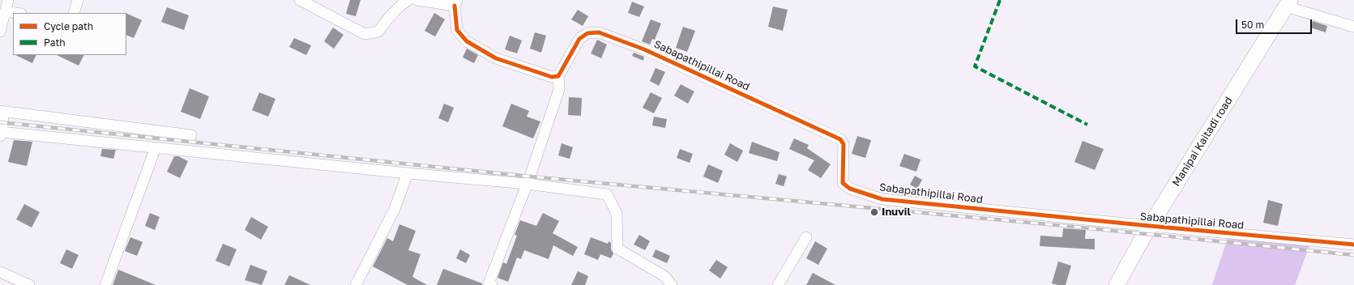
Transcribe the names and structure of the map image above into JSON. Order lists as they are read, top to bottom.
{
  "streets": {
    "main road": ["Manipai Kaitadi road"],
    "street": ["Sabapathipillai Road"]
  },
  "crossings": [
    ["Sabapathipillai Road", "Manipai Kaitadi road"]
  ],
  "places": ["Inuvil"],
  "legend": ["Cycle path", "Path"],
  "scale_bar": "50 m"
}
